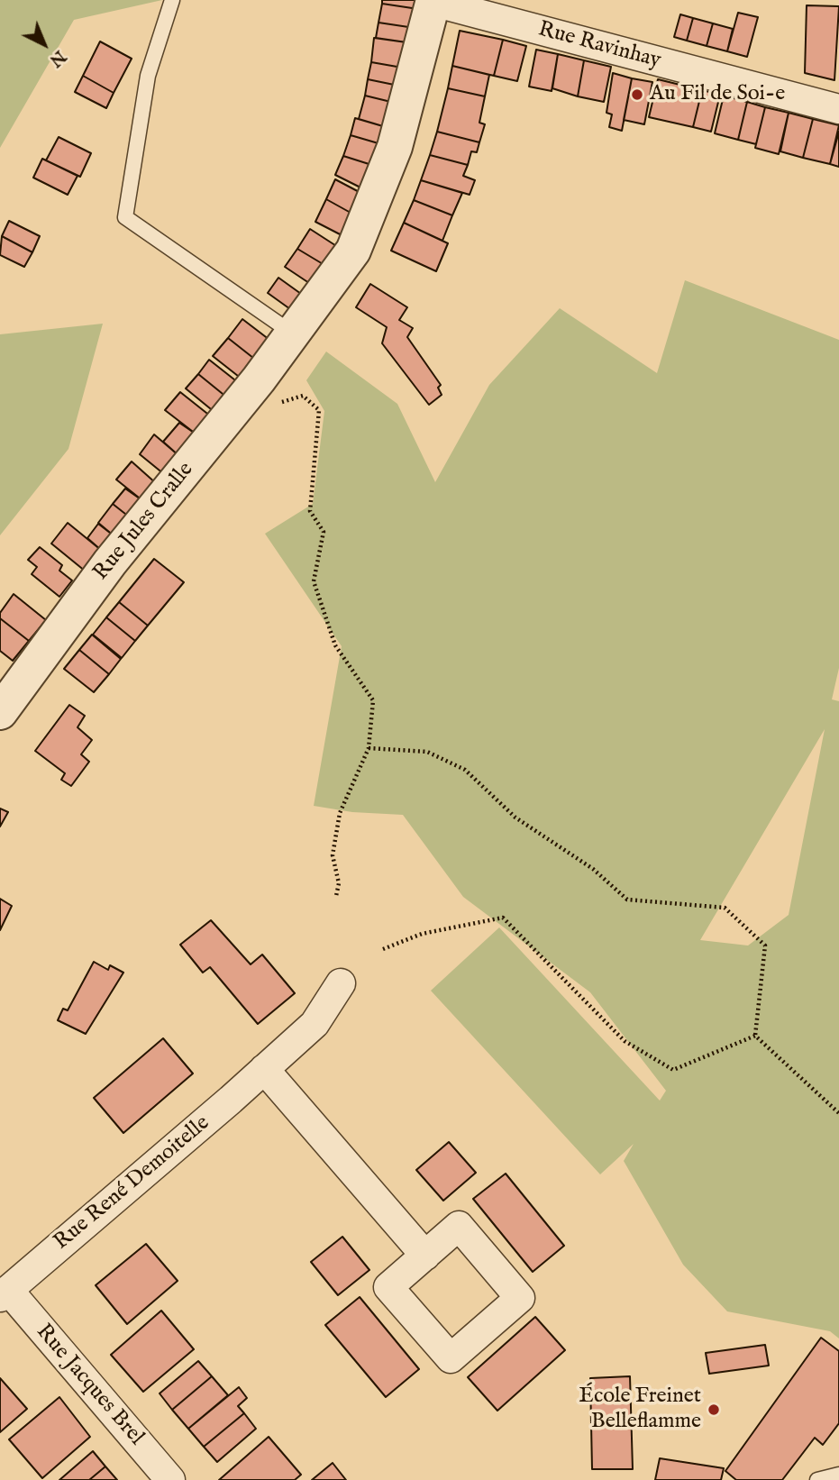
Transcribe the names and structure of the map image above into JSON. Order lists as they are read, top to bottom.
{
  "streets": {
    "street": [
      "Rue Ravinhay",
      "Rue Jules Cralle",
      "Rue René Demoitelle",
      "Rue Jacques Brel"
    ]
  },
  "crossings": [
    ["Rue Ravinhay", "Rue Jules Cralle"],
    ["Rue René Demoitelle", "Rue Jacques Brel"]
  ],
  "places": ["Au Fil de Soi-e", "École Freinet Belleflamme"],
  "north": "bottom right"
}
